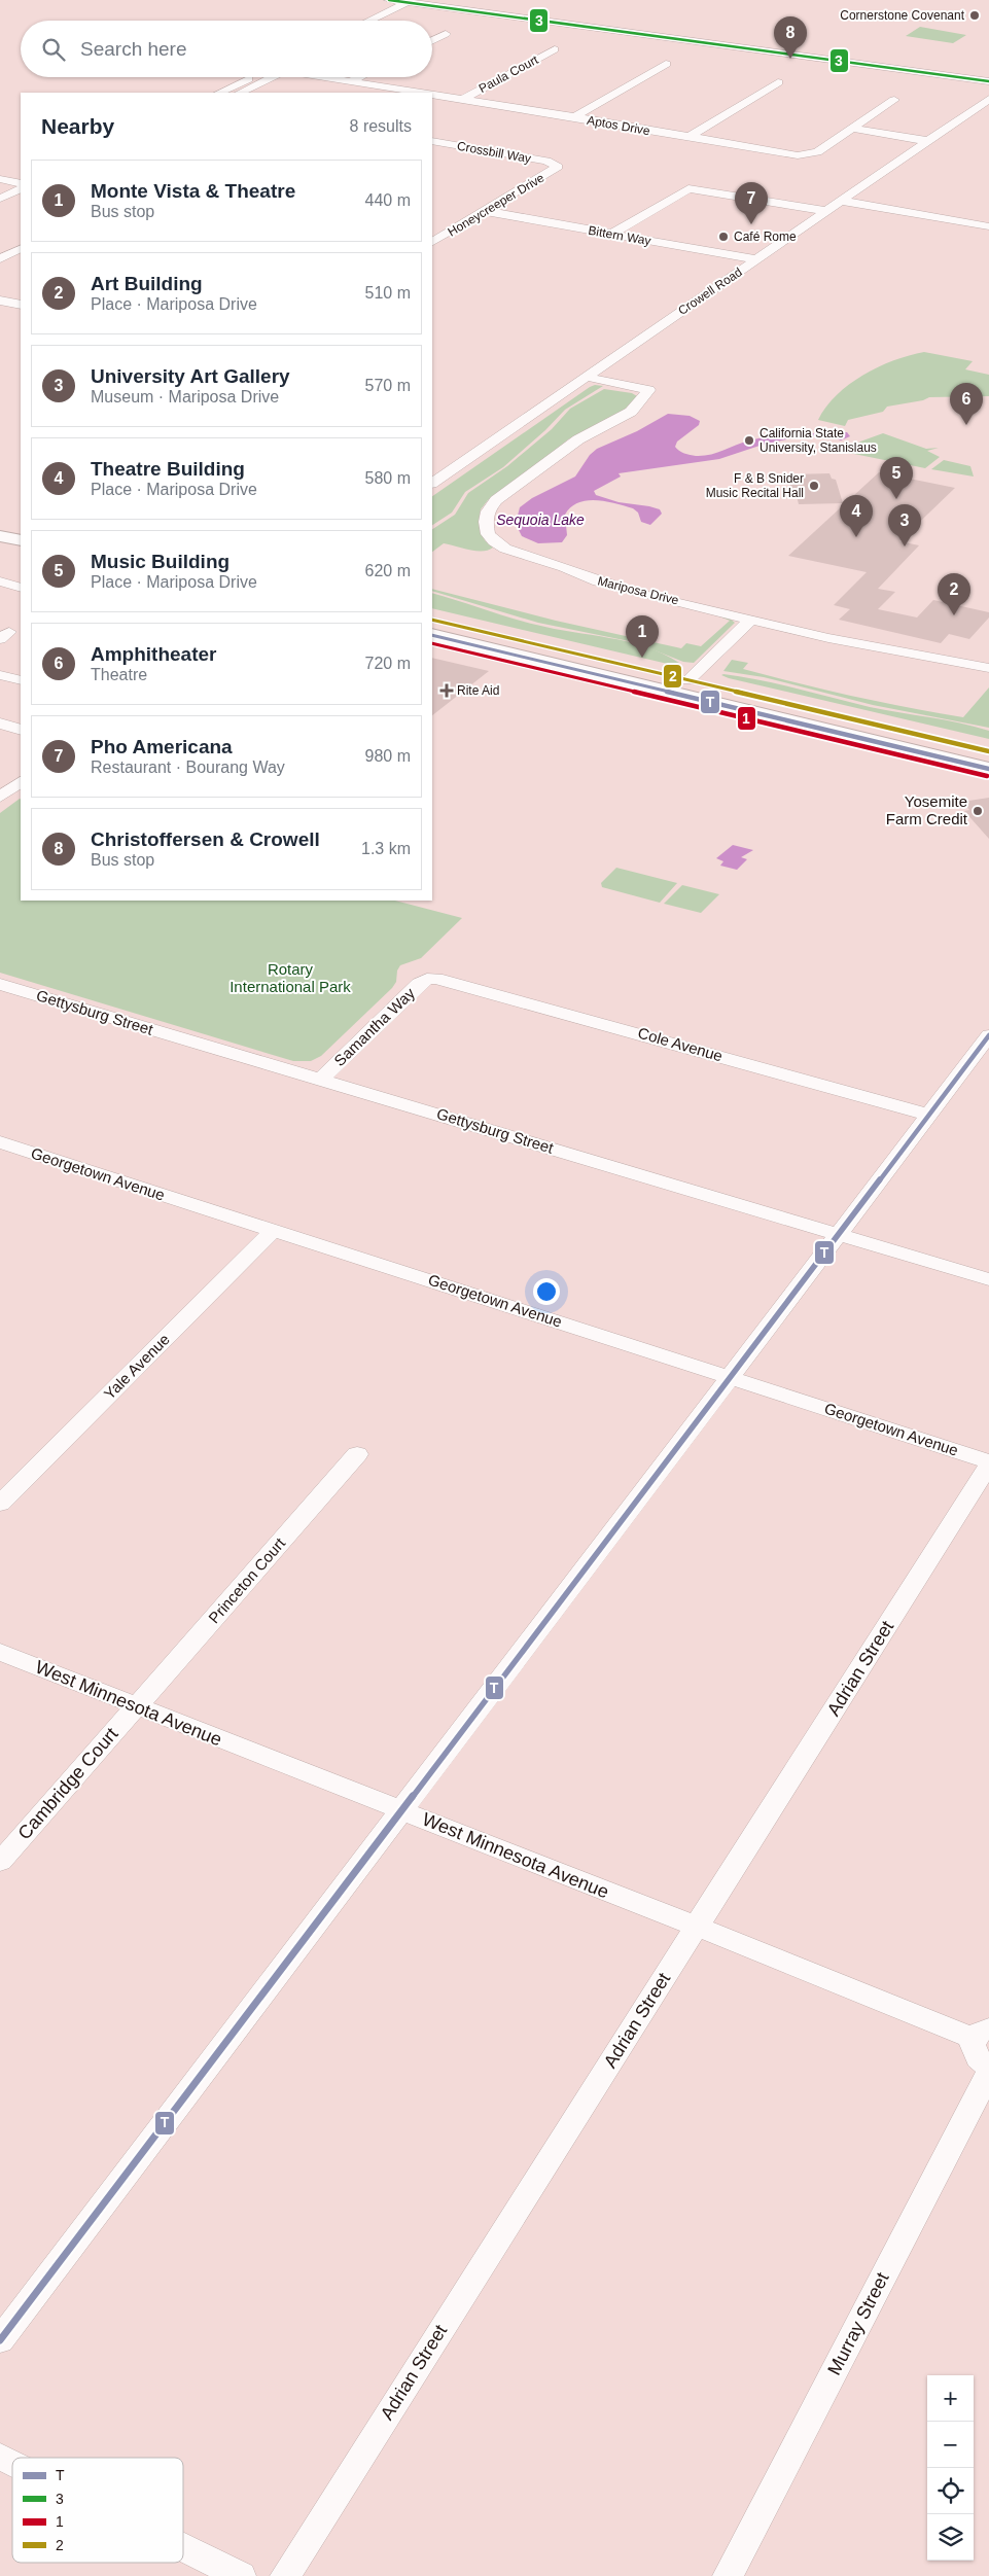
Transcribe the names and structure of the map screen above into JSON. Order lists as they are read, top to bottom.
{
  "streets": {
    "street": [
      "Paula Court",
      "Aptos Drive",
      "Crossbill Way",
      "Honeycreeper Drive",
      "Bittern Way",
      "Crowell Road",
      "Mariposa Drive",
      "Gettysburg Street",
      "Samantha Way",
      "Cole Avenue",
      "Georgetown Avenue",
      "Yale Avenue",
      "Princeton Court",
      "Adrian Street",
      "West Minnesota Avenue",
      "Cambridge Court",
      "Murray Street"
    ]
  },
  "crossings": [
    ["Paula Court", "Aptos Drive"],
    ["Crossbill Way", "Honeycreeper Drive"],
    ["Honeycreeper Drive", "Bittern Way"],
    ["Bittern Way", "Crowell Road"],
    ["Crowell Road", "Mariposa Drive"],
    ["Gettysburg Street", "Samantha Way"],
    ["Samantha Way", "Cole Avenue"],
    ["Georgetown Avenue", "Yale Avenue"],
    ["Georgetown Avenue", "Adrian Street"],
    ["Princeton Court", "West Minnesota Avenue"],
    ["Princeton Court", "Cambridge Court"],
    ["Adrian Street", "West Minnesota Avenue"],
    ["West Minnesota Avenue", "Cambridge Court"]
  ],
  "water": ["Sequoia Lake"],
  "parks": ["Rotary International Park"],
  "places": {
    "other": [
      "Cornerstone Covenant",
      "Café Rome",
      "California State University, Stanislaus",
      "F & B Snider Music Recital Hall",
      "Yosemite Farm Credit"
    ],
    "health": ["Rite Aid"]
  },
  "lines": [
    "transit line 3",
    "transit line 2",
    "transit line T",
    "transit line 1"
  ],
  "legend": [
    "T",
    "3",
    "1",
    "2"
  ],
  "page": {
    "pins": [
      "8",
      "7",
      "6",
      "5",
      "4",
      "3",
      "2",
      "1"
    ],
    "search": "Search here",
    "heading": ["Nearby", "8 results"],
    "list": [
      {
        "mark": "1",
        "name": "Monte Vista & Theatre",
        "note": "Bus stop",
        "value": "440 m"
      },
      {
        "mark": "2",
        "name": "Art Building",
        "note": "Place · Mariposa Drive",
        "value": "510 m"
      },
      {
        "mark": "3",
        "name": "University Art Gallery",
        "note": "Museum · Mariposa Drive",
        "value": "570 m"
      },
      {
        "mark": "4",
        "name": "Theatre Building",
        "note": "Place · Mariposa Drive",
        "value": "580 m"
      },
      {
        "mark": "5",
        "name": "Music Building",
        "note": "Place · Mariposa Drive",
        "value": "620 m"
      },
      {
        "mark": "6",
        "name": "Amphitheater",
        "note": "Theatre",
        "value": "720 m"
      },
      {
        "mark": "7",
        "name": "Pho Americana",
        "note": "Restaurant · Bourang Way",
        "value": "980 m"
      },
      {
        "mark": "8",
        "name": "Christoffersen & Crowell",
        "note": "Bus stop",
        "value": "1.3 km"
      }
    ],
    "map_buttons": ["+", "−"]
  }
}
